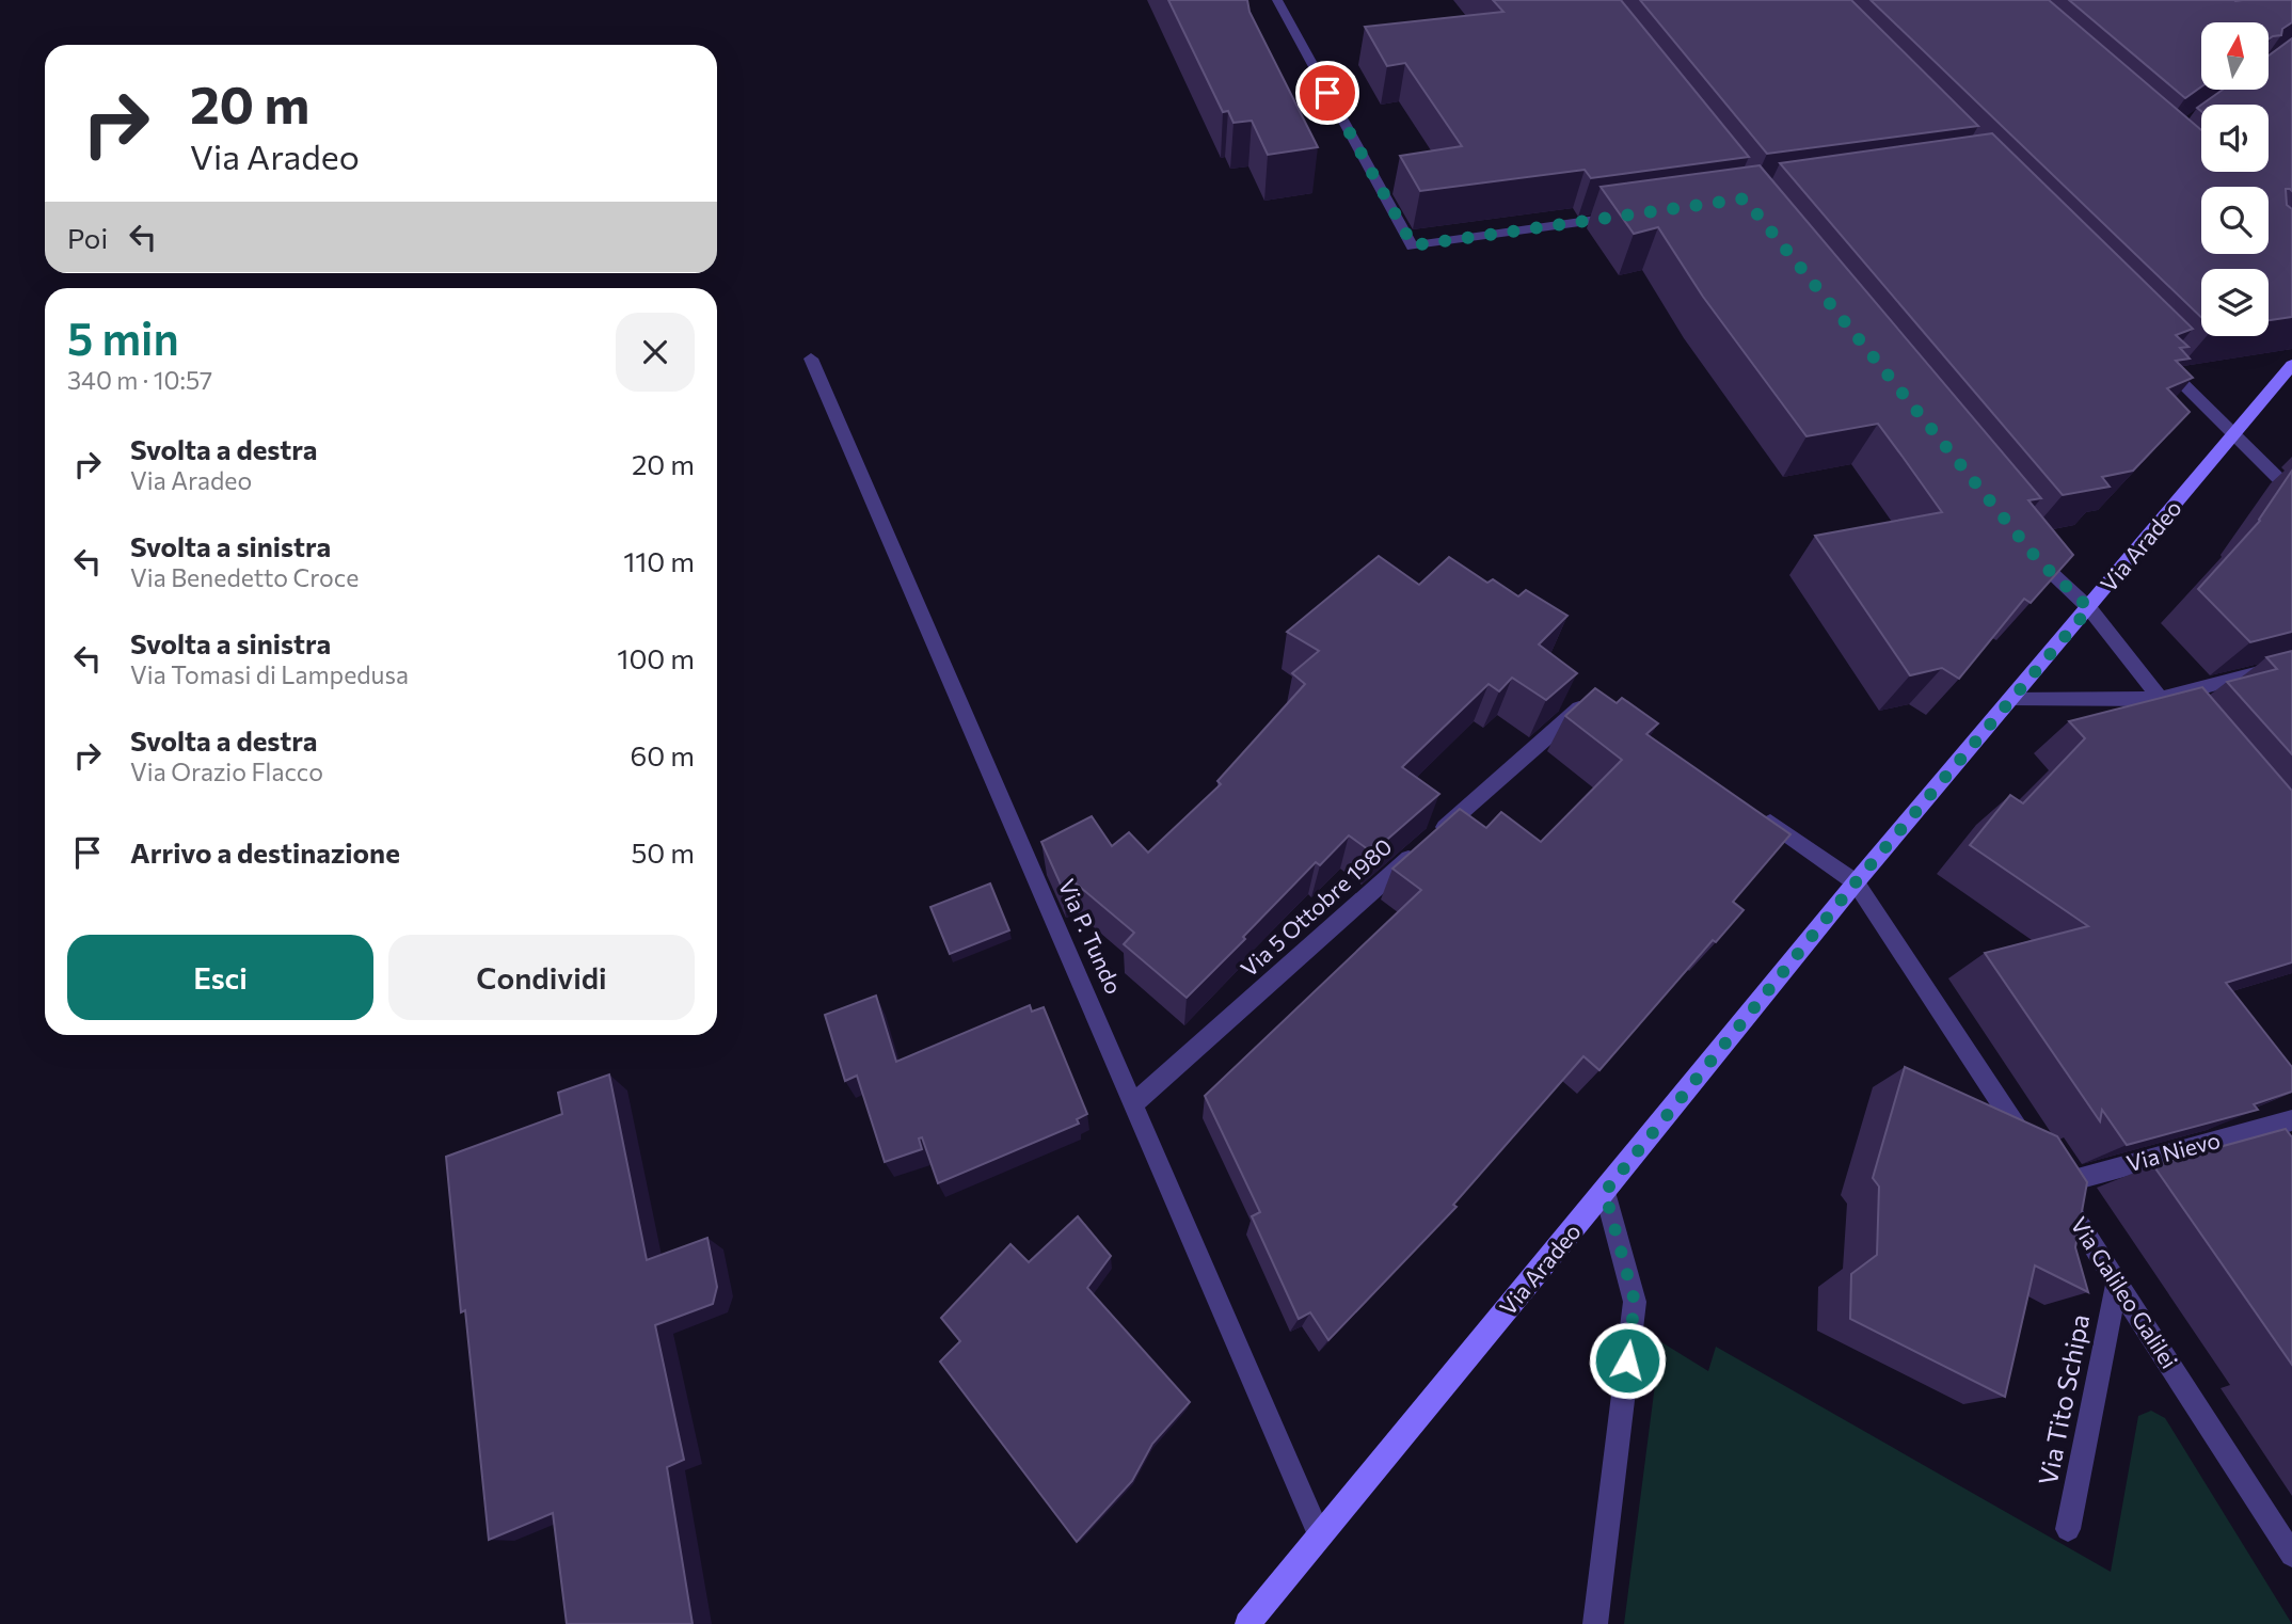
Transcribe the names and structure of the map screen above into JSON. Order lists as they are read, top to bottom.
{
  "streets": {
    "street": [
      "Via Aradeo",
      "Via 5 Ottobre 1980",
      "Via P. Tundo",
      "Via Nievo",
      "Via Galileo Galilei",
      "Via Tito Schipa"
    ]
  },
  "crossings": [
    ["Via Aradeo", "Via P. Tundo"],
    ["Via 5 Ottobre 1980", "Via P. Tundo"],
    ["Via Nievo", "Via Galileo Galilei"],
    ["Via Galileo Galilei", "Via Tito Schipa"]
  ],
  "north": "top",
  "page": {
    "turn": ["20 m", "Via Aradeo"],
    "then": "Poi",
    "heading": ["5 min", "340 m · 10:57"],
    "list": [
      {
        "name": "Svolta a destra",
        "note": "Via Aradeo",
        "value": "20 m"
      },
      {
        "name": "Svolta a sinistra",
        "note": "Via Benedetto Croce",
        "value": "110 m"
      },
      {
        "name": "Svolta a sinistra",
        "note": "Via Tomasi di Lampedusa",
        "value": "100 m"
      },
      {
        "name": "Svolta a destra",
        "note": "Via Orazio Flacco",
        "value": "60 m"
      },
      {
        "name": "Arrivo a destinazione",
        "value": "50 m"
      }
    ],
    "buttons": ["Esci", "Condividi"]
  }
}
